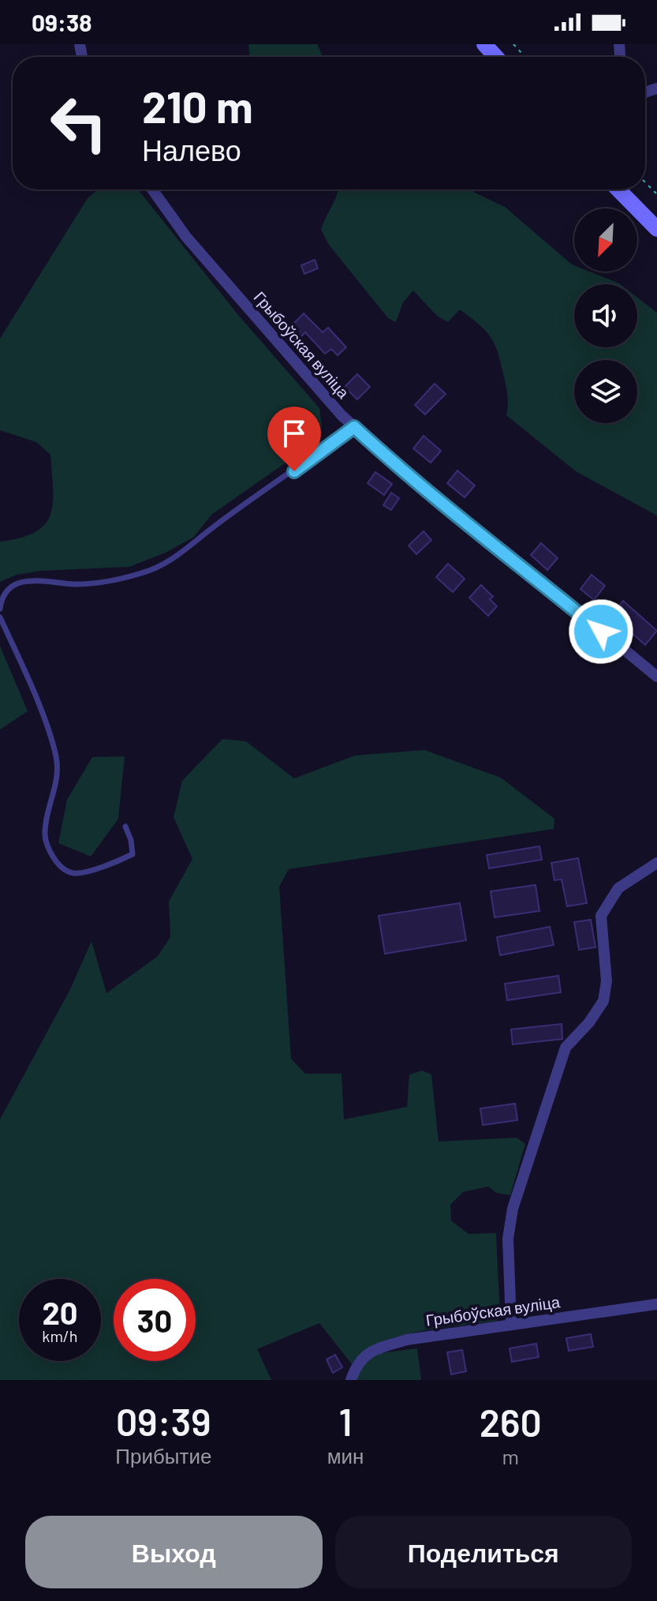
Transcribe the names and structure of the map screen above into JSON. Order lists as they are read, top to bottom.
{
  "streets": {
    "street": ["Грыбоўская вуліца"]
  },
  "north": "bottom left",
  "page": {
    "status": "09:38",
    "turn": ["210 m", "Налево"],
    "speed": "20 km/h",
    "limit": "30",
    "eta": [
      "09:39",
      "Прибытие",
      "1",
      "мин",
      "260",
      "m"
    ],
    "buttons": ["Выход", "Поделиться"]
  }
}
